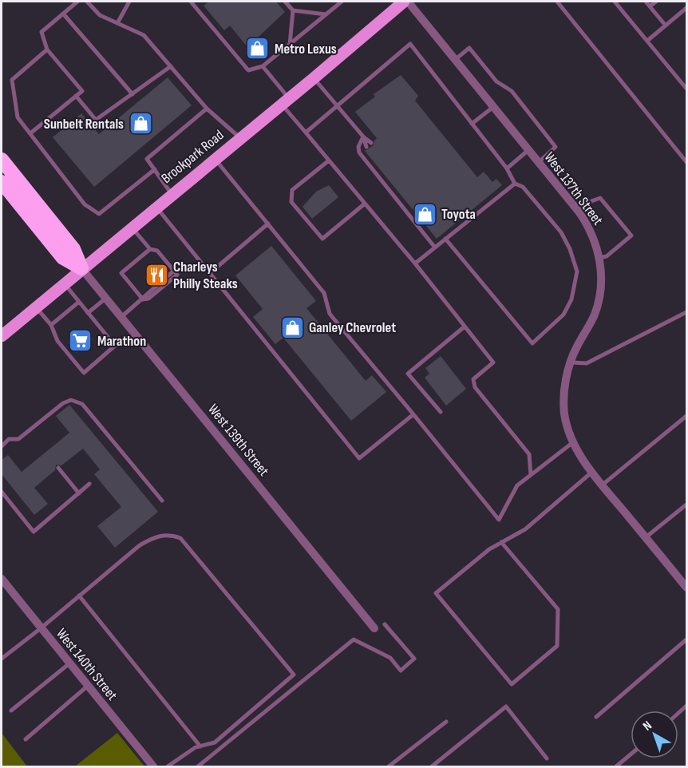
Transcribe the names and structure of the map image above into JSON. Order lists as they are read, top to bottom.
{
  "streets": {
    "main road": ["Brookpark Road"],
    "street": ["West 137th Street", "West 139th Street", "West 140th Street"]
  },
  "crossings": [
    ["Brookpark Road", "West 139th Street"]
  ],
  "places": {
    "shop": [
      "Metro Lexus",
      "Sunbelt Rentals",
      "Toyota",
      "Ganley Chevrolet"
    ],
    "restaurant": ["Charleys Philly Steaks"],
    "supermarket": ["Marathon"]
  },
  "north": "top left"
}
